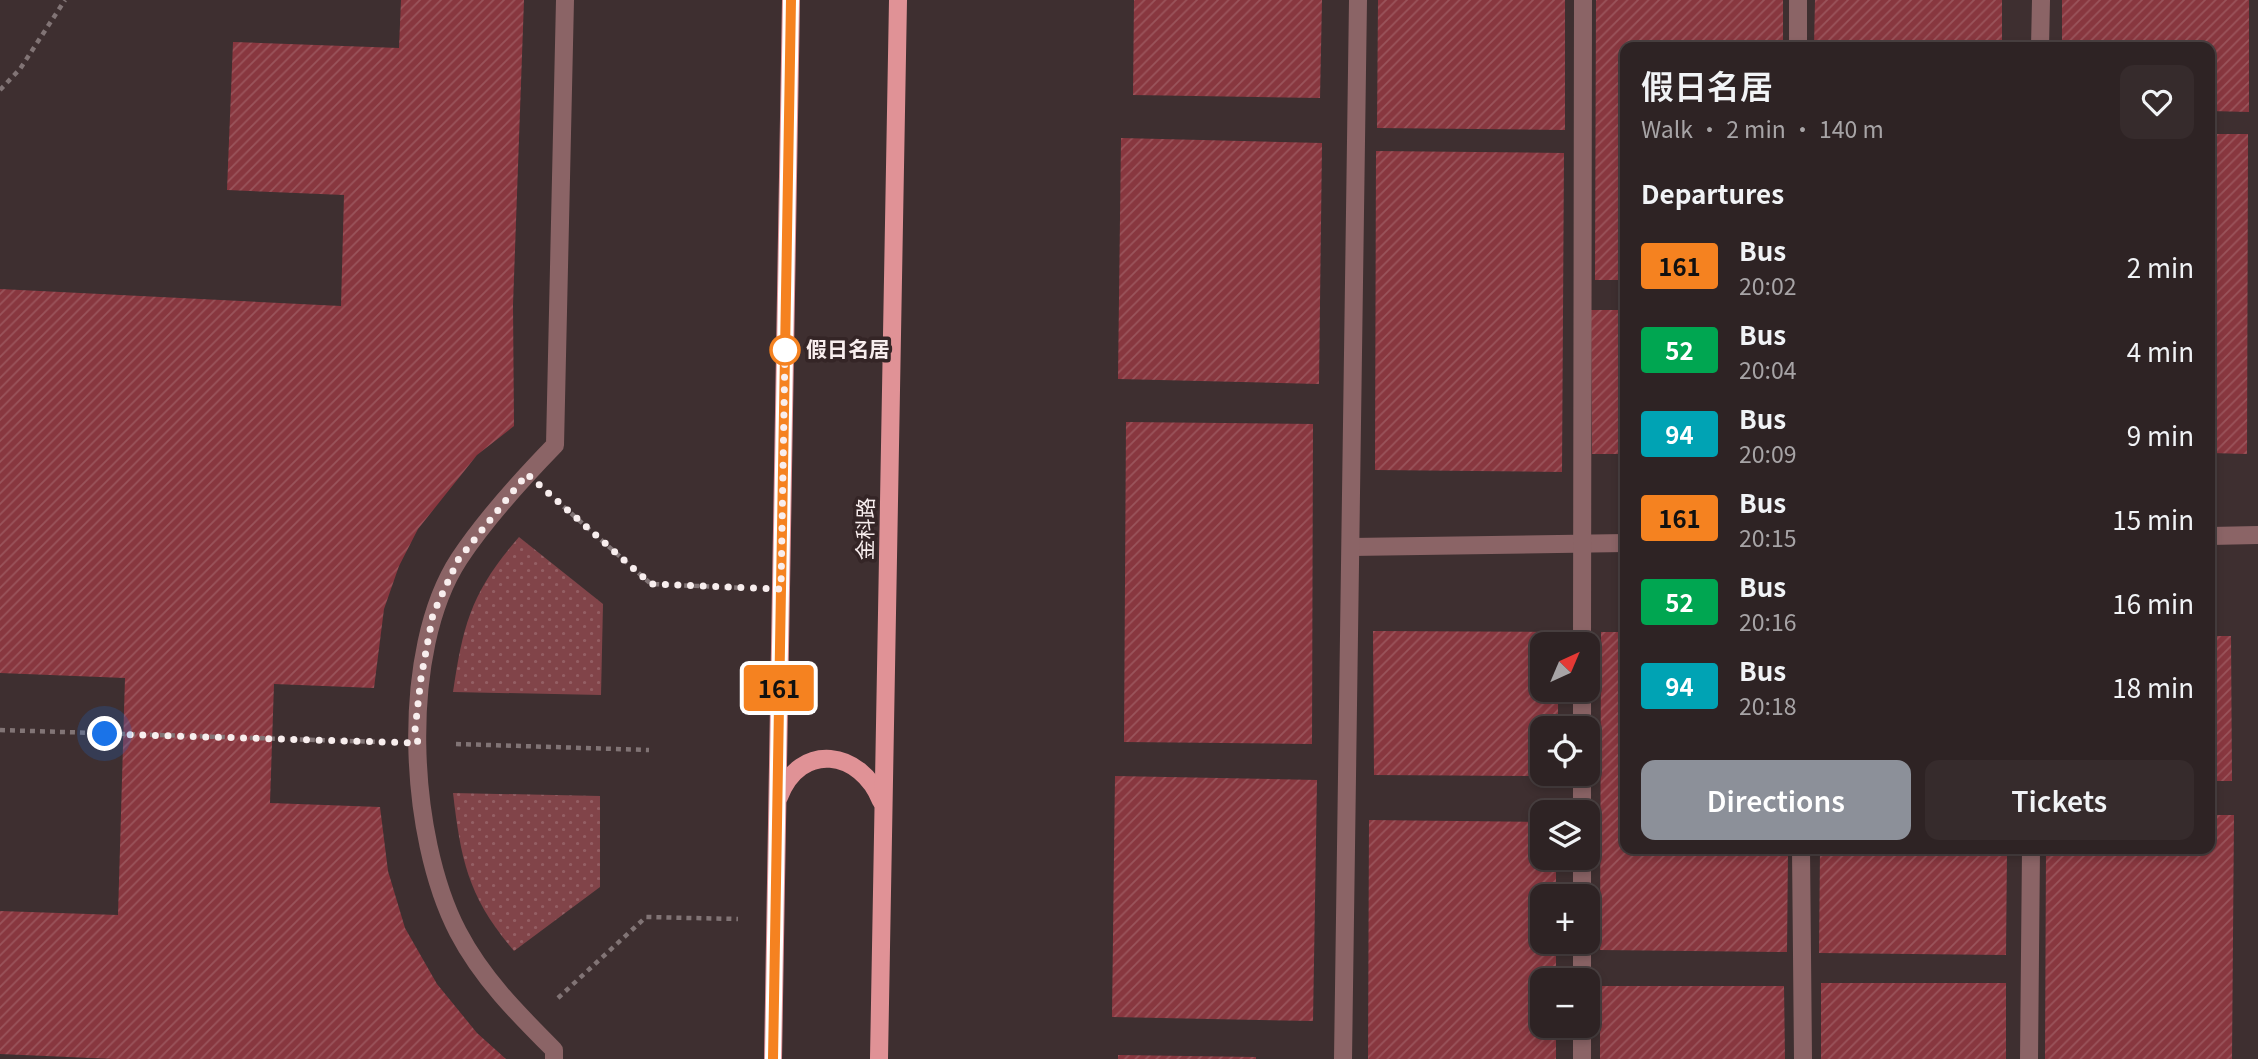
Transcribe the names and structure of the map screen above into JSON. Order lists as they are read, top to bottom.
{
  "streets": {
    "main road": ["金科路"]
  },
  "places": ["假日名居"],
  "lines": ["bus line 161"],
  "north": "top right",
  "page": {
    "on_map": "161",
    "heading": [
      ["假日名居", "Walk · 2 min · 140 m"],
      "Departures"
    ],
    "list": [
      {
        "mark": "161",
        "name": "Bus",
        "note": "20:02",
        "value": "2 min"
      },
      {
        "mark": "52",
        "name": "Bus",
        "note": "20:04",
        "value": "4 min"
      },
      {
        "mark": "94",
        "name": "Bus",
        "note": "20:09",
        "value": "9 min"
      },
      {
        "mark": "161",
        "name": "Bus",
        "note": "20:15",
        "value": "15 min"
      },
      {
        "mark": "52",
        "name": "Bus",
        "note": "20:16",
        "value": "16 min"
      },
      {
        "mark": "94",
        "name": "Bus",
        "note": "20:18",
        "value": "18 min"
      }
    ],
    "map_buttons": ["+", "−"],
    "buttons": ["Directions", "Tickets"]
  }
}
